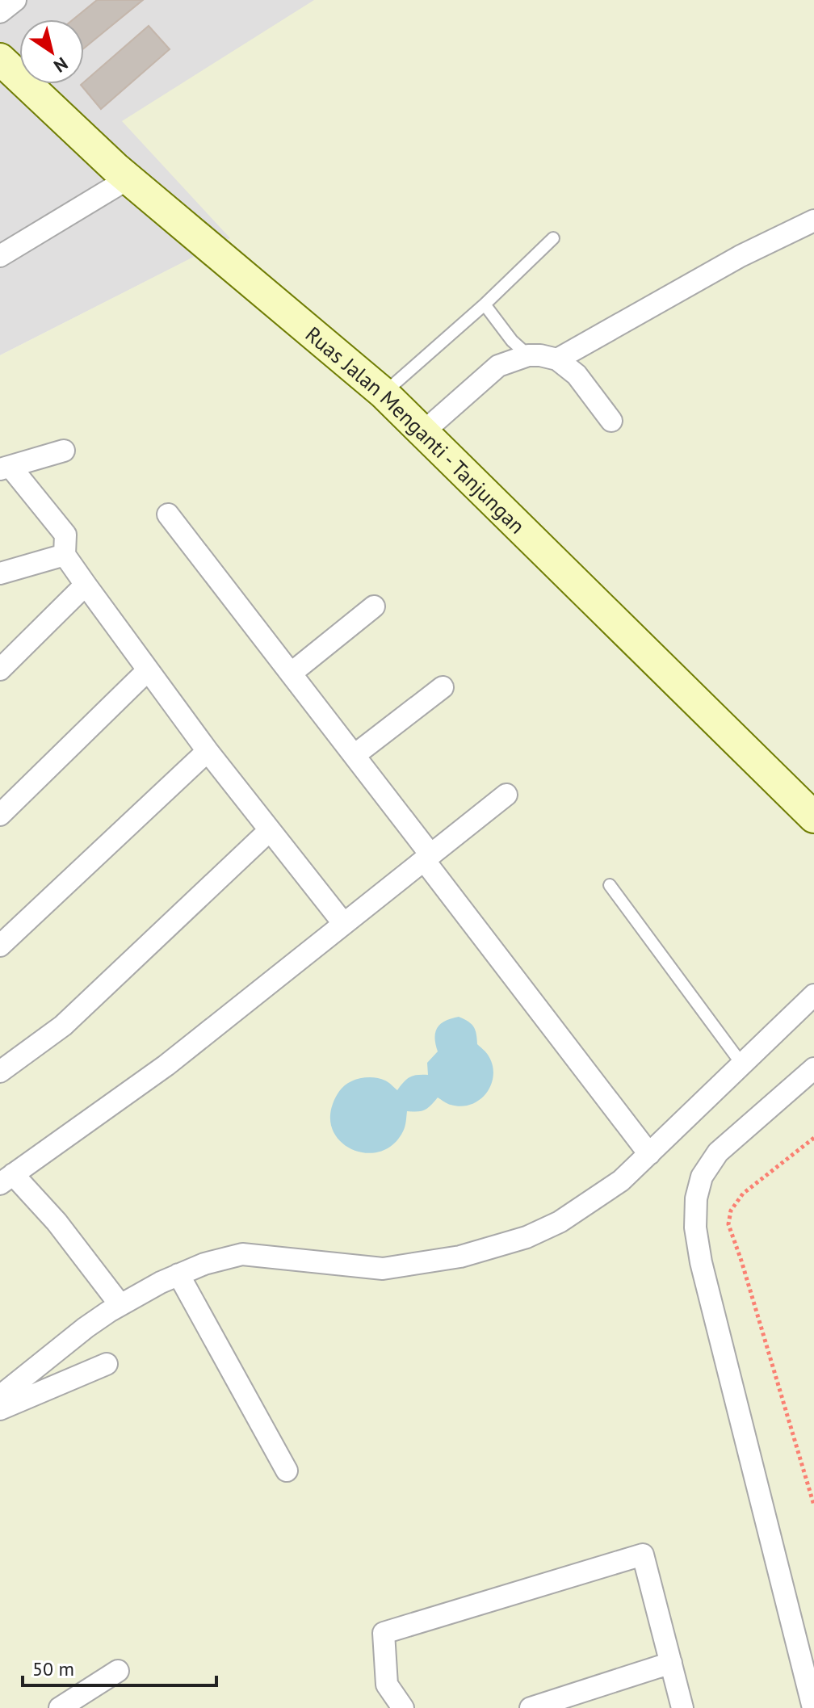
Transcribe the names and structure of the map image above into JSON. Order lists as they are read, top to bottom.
{
  "streets": {
    "main road": ["Ruas Jalan Menganti - Tanjungan"]
  },
  "scale_bar": "50 m",
  "north": "bottom right"
}
